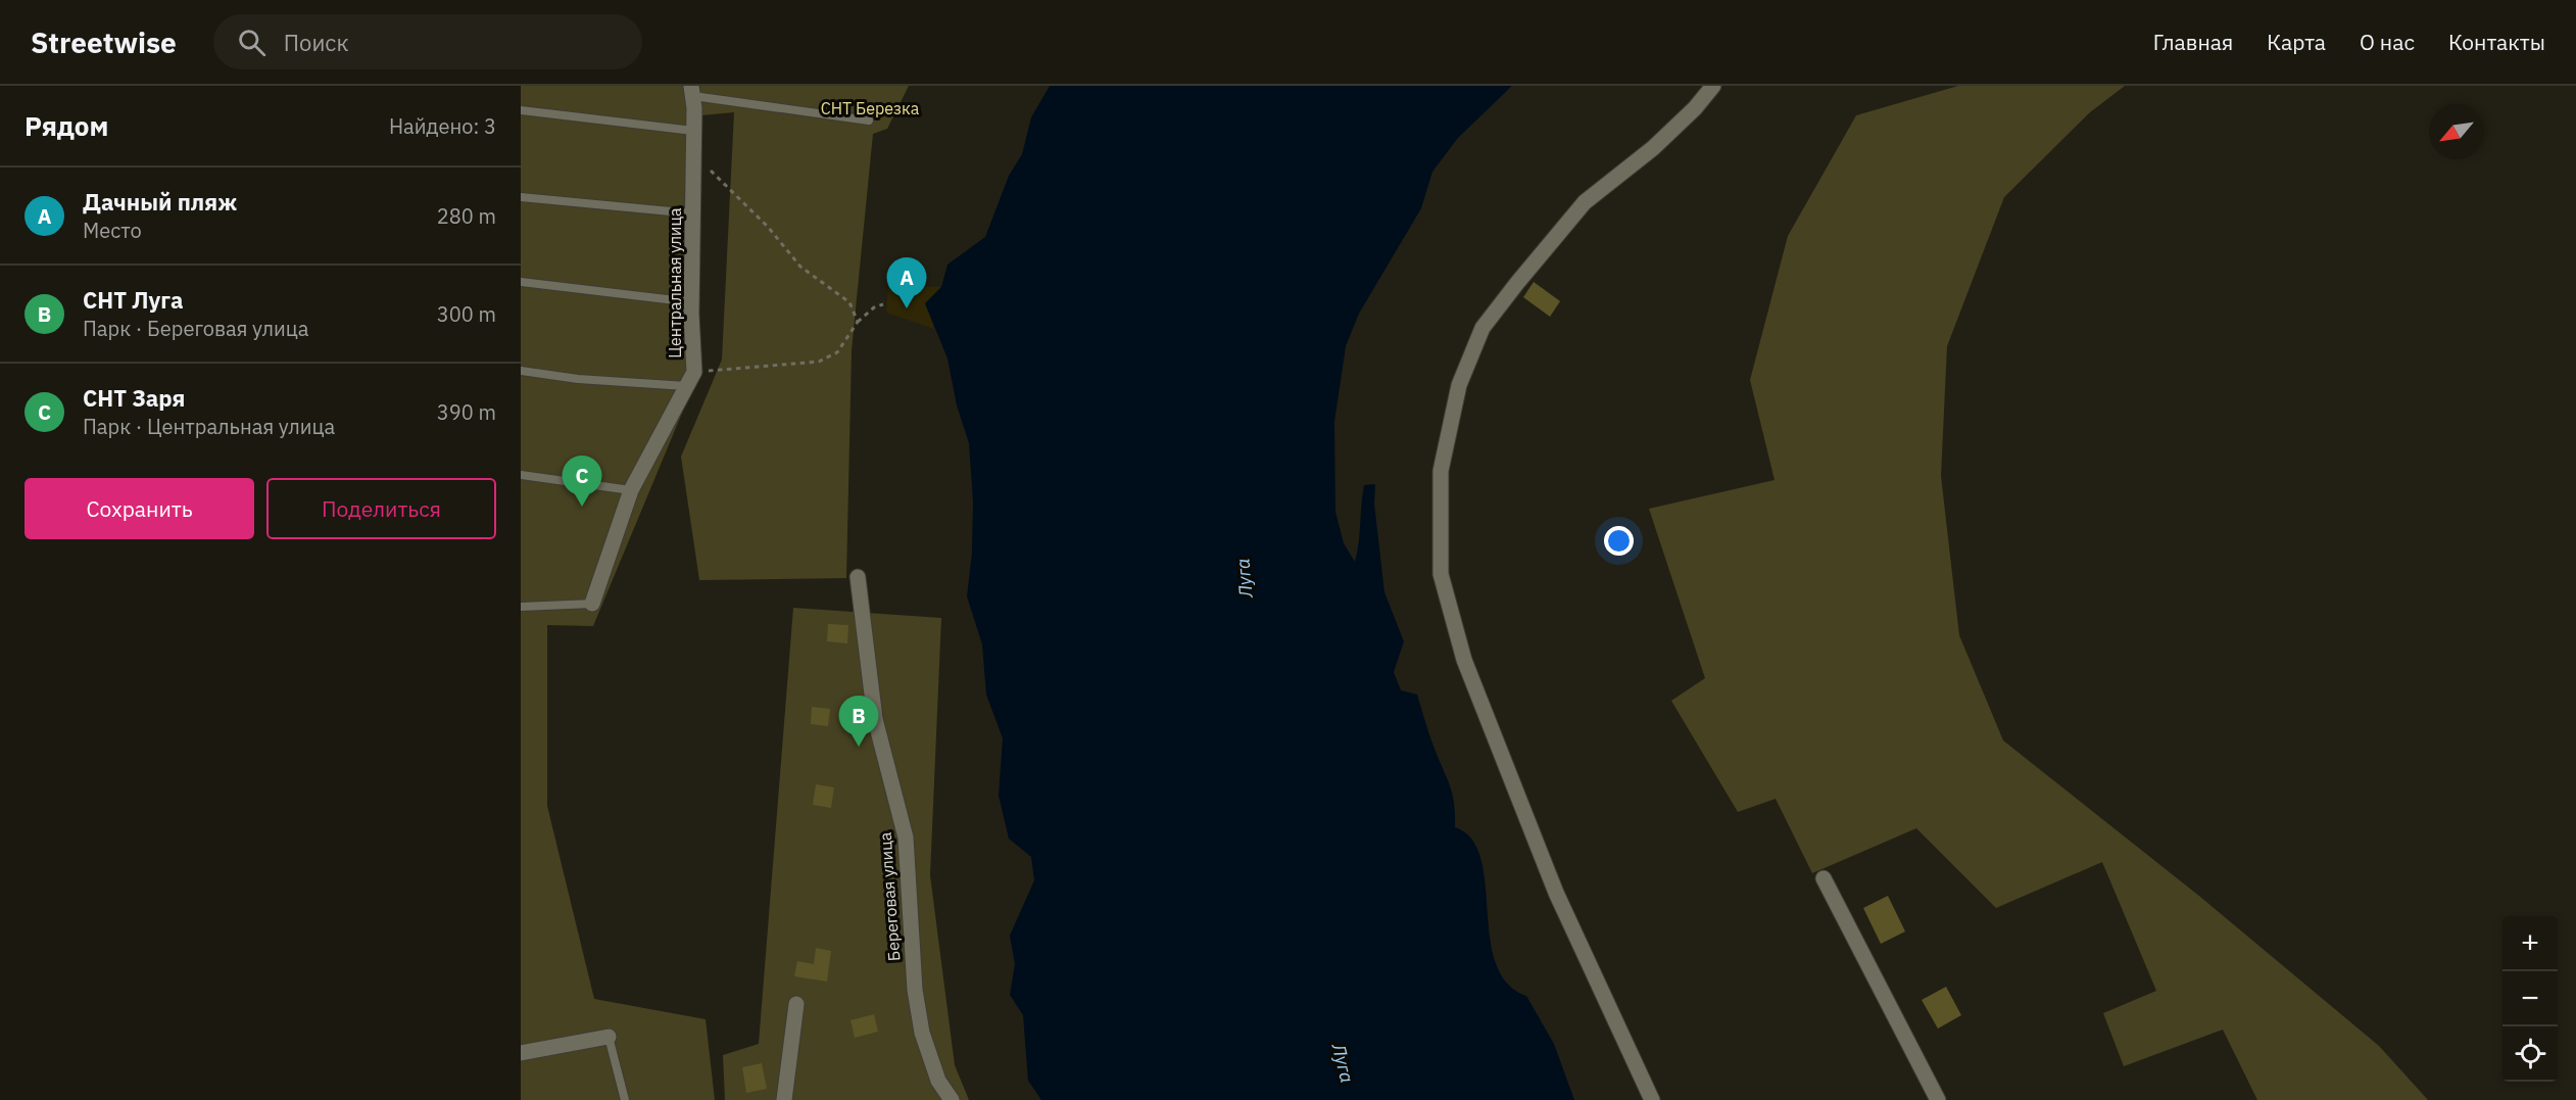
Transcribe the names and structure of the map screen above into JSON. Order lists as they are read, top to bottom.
{
  "streets": {
    "street": ["Центральная улица", "Береговая улица"]
  },
  "water": ["Луга"],
  "parks": ["СНТ Березка"],
  "north": "bottom left",
  "page": {
    "header": "Streetwise",
    "search": "Поиск",
    "nav": [
      "Главная",
      "Карта",
      "О нас",
      "Контакты"
    ],
    "heading": ["Рядом", "Найдено: 3"],
    "list": [
      {
        "mark": "A",
        "name": "Дачный пляж",
        "note": "Место",
        "value": "280 m"
      },
      {
        "mark": "B",
        "name": "СНТ Луга",
        "note": "Парк · Береговая улица",
        "value": "300 m"
      },
      {
        "mark": "C",
        "name": "СНТ Заря",
        "note": "Парк · Центральная улица",
        "value": "390 m"
      }
    ],
    "pins": ["A", "C", "B"],
    "buttons": ["Сохранить", "Поделиться"],
    "map_buttons": ["+", "−"]
  }
}
